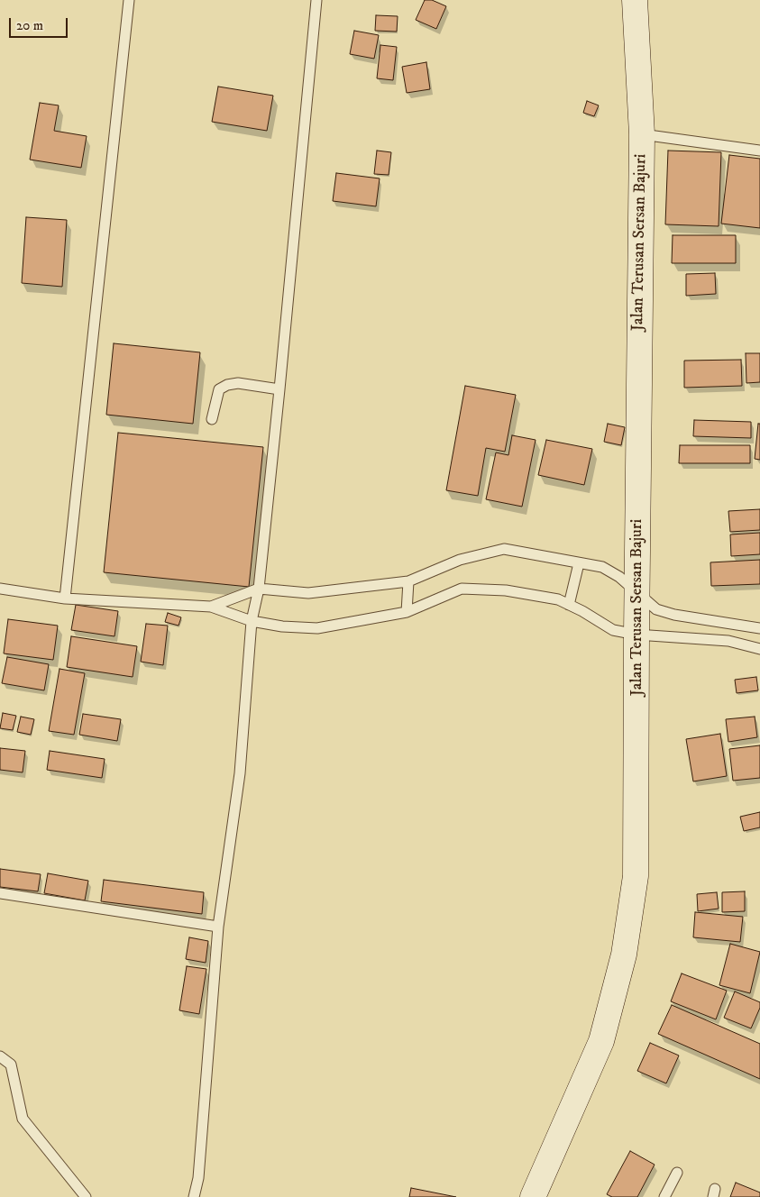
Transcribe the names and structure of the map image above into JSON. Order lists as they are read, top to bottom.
{
  "streets": {
    "main road": ["Jalan Terusan Sersan Bajuri"]
  },
  "scale_bar": "20 m"
}
